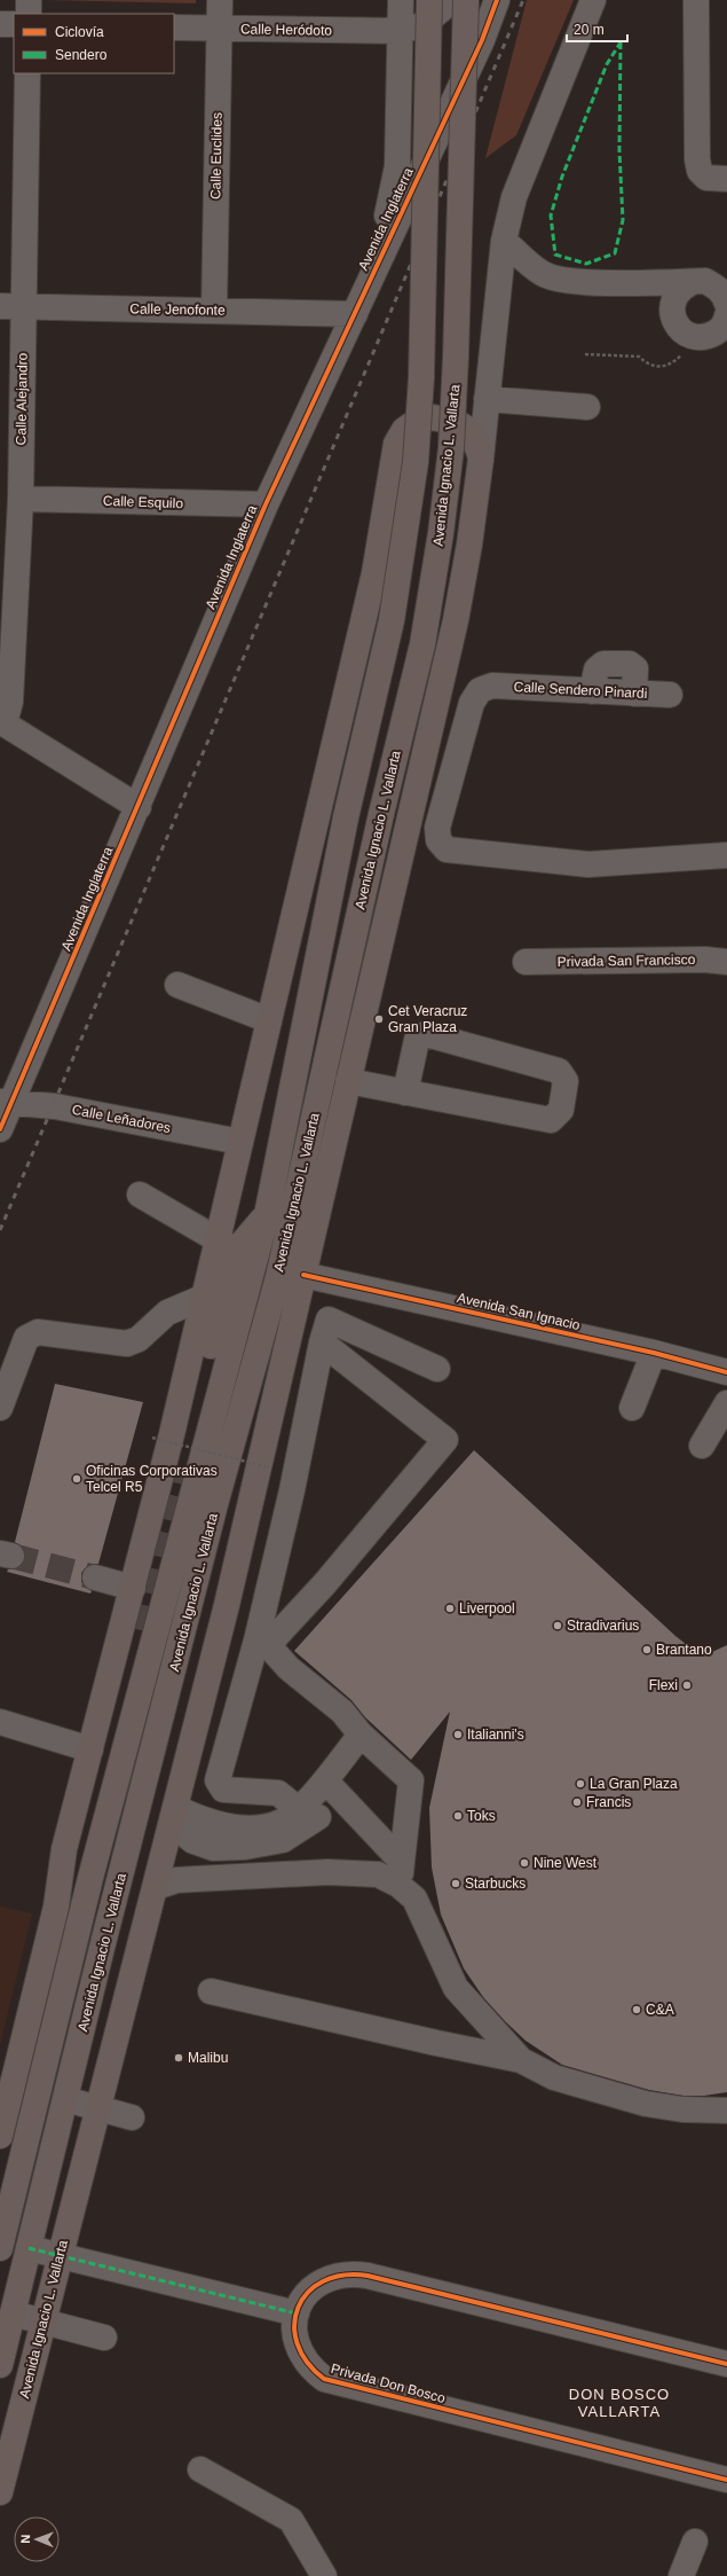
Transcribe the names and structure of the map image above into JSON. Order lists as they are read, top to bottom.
{
  "streets": {
    "main road": ["Avenida Ignacio L. Vallarta"],
    "street": [
      "Calle Heródoto",
      "Calle Euclides",
      "Avenida Inglaterra",
      "Calle Jenofonte",
      "Calle Alejandro",
      "Calle Esquilo",
      "Calle Sendero Pinardi",
      "Privada San Francisco",
      "Calle Leñadores",
      "Avenida San Ignacio",
      "Privada Don Bosco"
    ]
  },
  "crossings": [
    ["Calle Heródoto", "Calle Euclides"],
    ["Calle Euclides", "Calle Jenofonte"],
    ["Avenida Inglaterra", "Calle Jenofonte"],
    ["Avenida Inglaterra", "Calle Esquilo"],
    ["Avenida Inglaterra", "Calle Leñadores"],
    ["Calle Jenofonte", "Calle Alejandro"],
    ["Calle Alejandro", "Calle Esquilo"],
    ["Avenida Ignacio L. Vallarta", "Calle Leñadores"],
    ["Avenida Ignacio L. Vallarta", "Avenida San Ignacio"]
  ],
  "districts": ["DON BOSCO VALLARTA"],
  "places": [
    "Cet Veracruz Gran Plaza",
    "Oficinas Corporativas Telcel R5",
    "Liverpool",
    "Stradivarius",
    "Brantano",
    "Flexi",
    "Italianni's",
    "La Gran Plaza",
    "Francis",
    "Toks",
    "Nine West",
    "Starbucks",
    "C&A",
    "Malibu"
  ],
  "legend": ["Ciclovía", "Sendero"],
  "scale_bar": "20 m",
  "north": "left"
}
